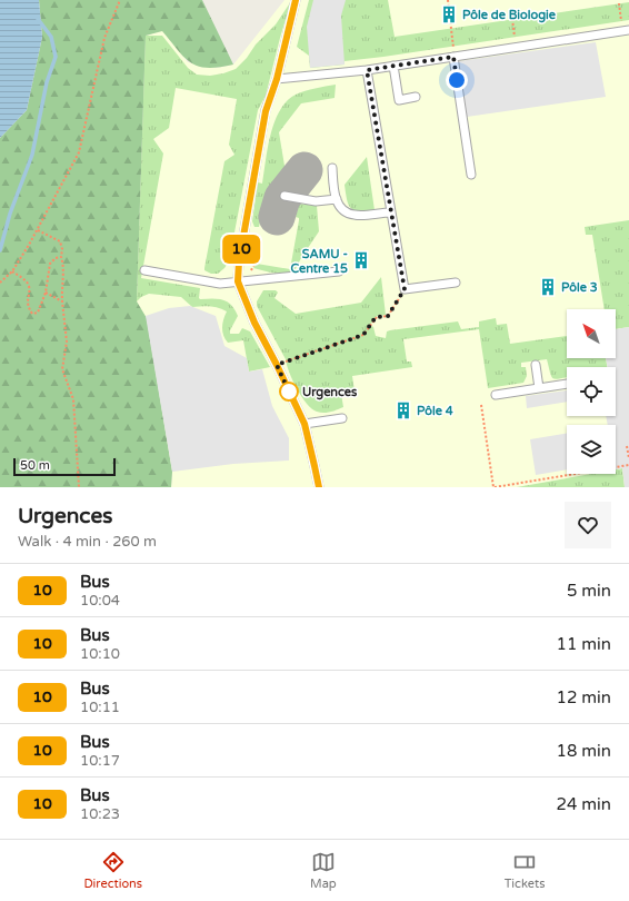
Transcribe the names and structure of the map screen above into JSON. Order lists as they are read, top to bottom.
{
  "places": {
    "building": [
      "Pôle de Biologie",
      "SAMU - Centre 15",
      "Pôle 3",
      "Pôle 4"
    ],
    "other": ["Urgences"]
  },
  "lines": ["bus line 10"],
  "scale_bar": "50 m",
  "north": "top left",
  "page": {
    "on_map": "10",
    "scale": "50 m",
    "heading": ["Urgences", "Walk · 4 min · 260 m"],
    "list": [
      {
        "mark": "10",
        "name": "Bus",
        "note": "10:04",
        "value": "5 min"
      },
      {
        "mark": "10",
        "name": "Bus",
        "note": "10:10",
        "value": "11 min"
      },
      {
        "mark": "10",
        "name": "Bus",
        "note": "10:11",
        "value": "12 min"
      },
      {
        "mark": "10",
        "name": "Bus",
        "note": "10:17",
        "value": "18 min"
      },
      {
        "mark": "10",
        "name": "Bus",
        "note": "10:23",
        "value": "24 min"
      }
    ],
    "tabs": ["Directions", "Map", "Tickets"]
  }
}
